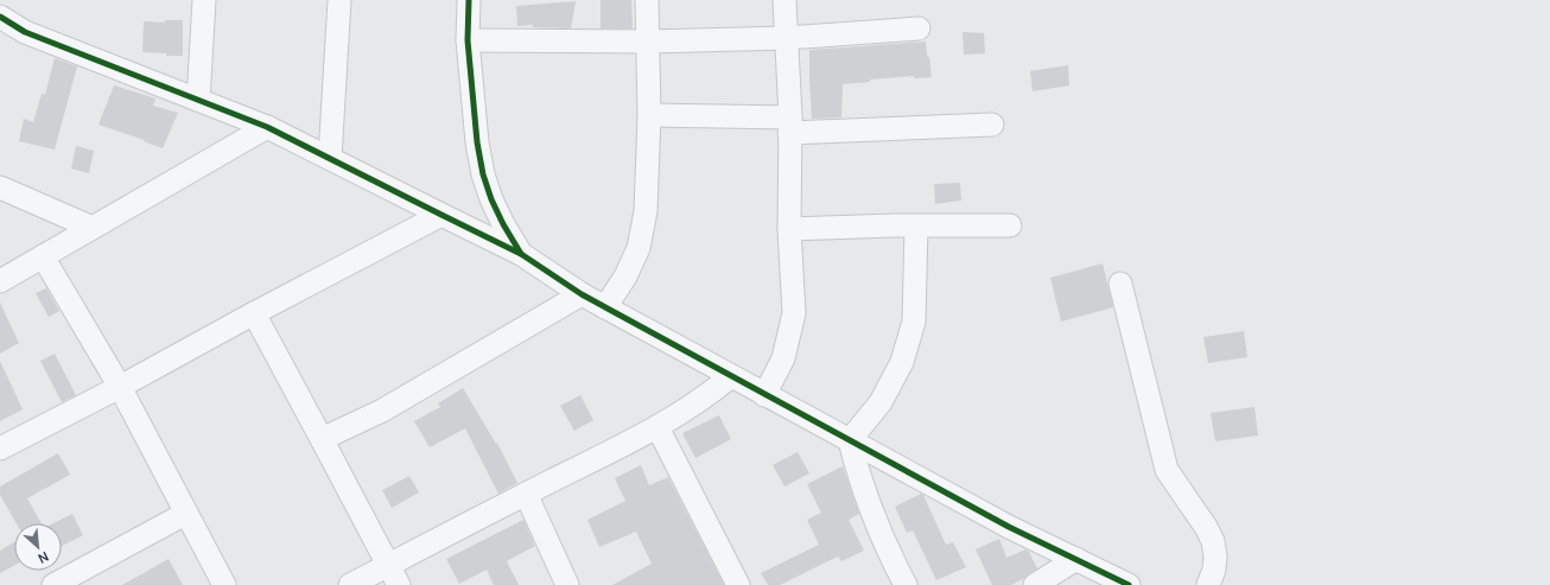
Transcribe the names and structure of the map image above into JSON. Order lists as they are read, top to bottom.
{
  "north": "bottom right"
}
